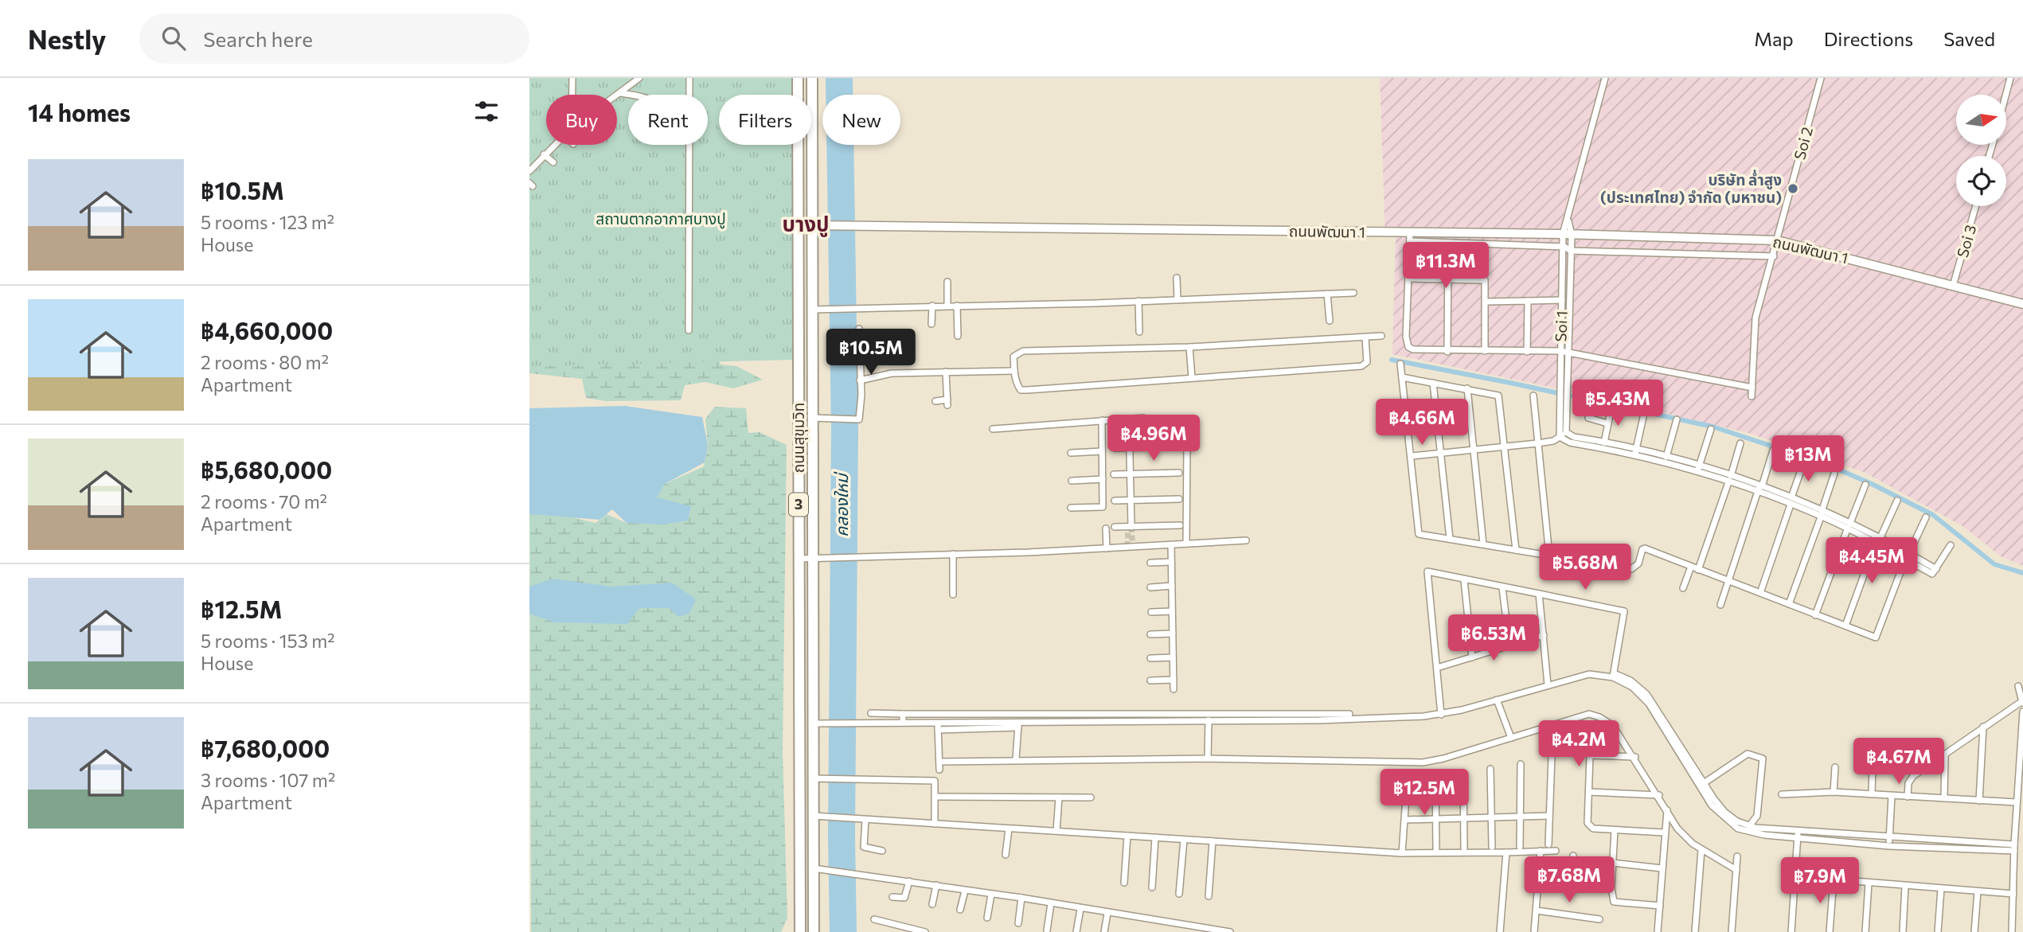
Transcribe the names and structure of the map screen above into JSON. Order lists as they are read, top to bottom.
{
  "streets": {
    "highway": ["ถนนสุขุมวิท", "3"],
    "main road": ["ถนนพัฒนา 1"],
    "street": ["Soi 2", "Soi 3", "Soi 1"]
  },
  "crossings": [
    ["Soi 2", "ถนนพัฒนา 1"],
    ["ถนนพัฒนา 1", "Soi 3"],
    ["ถนนพัฒนา 1", "ถนนสุขุมวิท"]
  ],
  "districts": ["บางปู"],
  "water": ["คลองใหม่"],
  "parks": ["สถานตากอากาศบางปู"],
  "places": ["บริษัท ล่ำสูง (ประเทศไทย) จำกัด (มหาชน)"],
  "north": "right",
  "page": {
    "header": "Nestly",
    "search": "Search here",
    "nav": ["Map", "Directions", "Saved"],
    "heading": "14 homes",
    "chip": [
      "Buy",
      "Rent",
      "Filters",
      "New"
    ],
    "list": [
      {
        "name": "฿10.5M",
        "note": "5 rooms · 123 m² · House"
      },
      {
        "name": "฿4,660,000",
        "note": "2 rooms · 80 m² · Apartment"
      },
      {
        "name": "฿5,680,000",
        "note": "2 rooms · 70 m² · Apartment"
      },
      {
        "name": "฿12.5M",
        "note": "5 rooms · 153 m² · House"
      },
      {
        "name": "฿7,680,000",
        "note": "3 rooms · 107 m² · Apartment"
      }
    ],
    "price": [
      "฿11.3M",
      "฿10.5M",
      "฿5.43M",
      "฿4.66M",
      "฿4.96M",
      "฿13M",
      "฿4.45M",
      "฿5.68M",
      "฿6.53M",
      "฿4.2M",
      "฿4.67M",
      "฿12.5M",
      "฿7.68M",
      "฿7.9M"
    ]
  }
}
